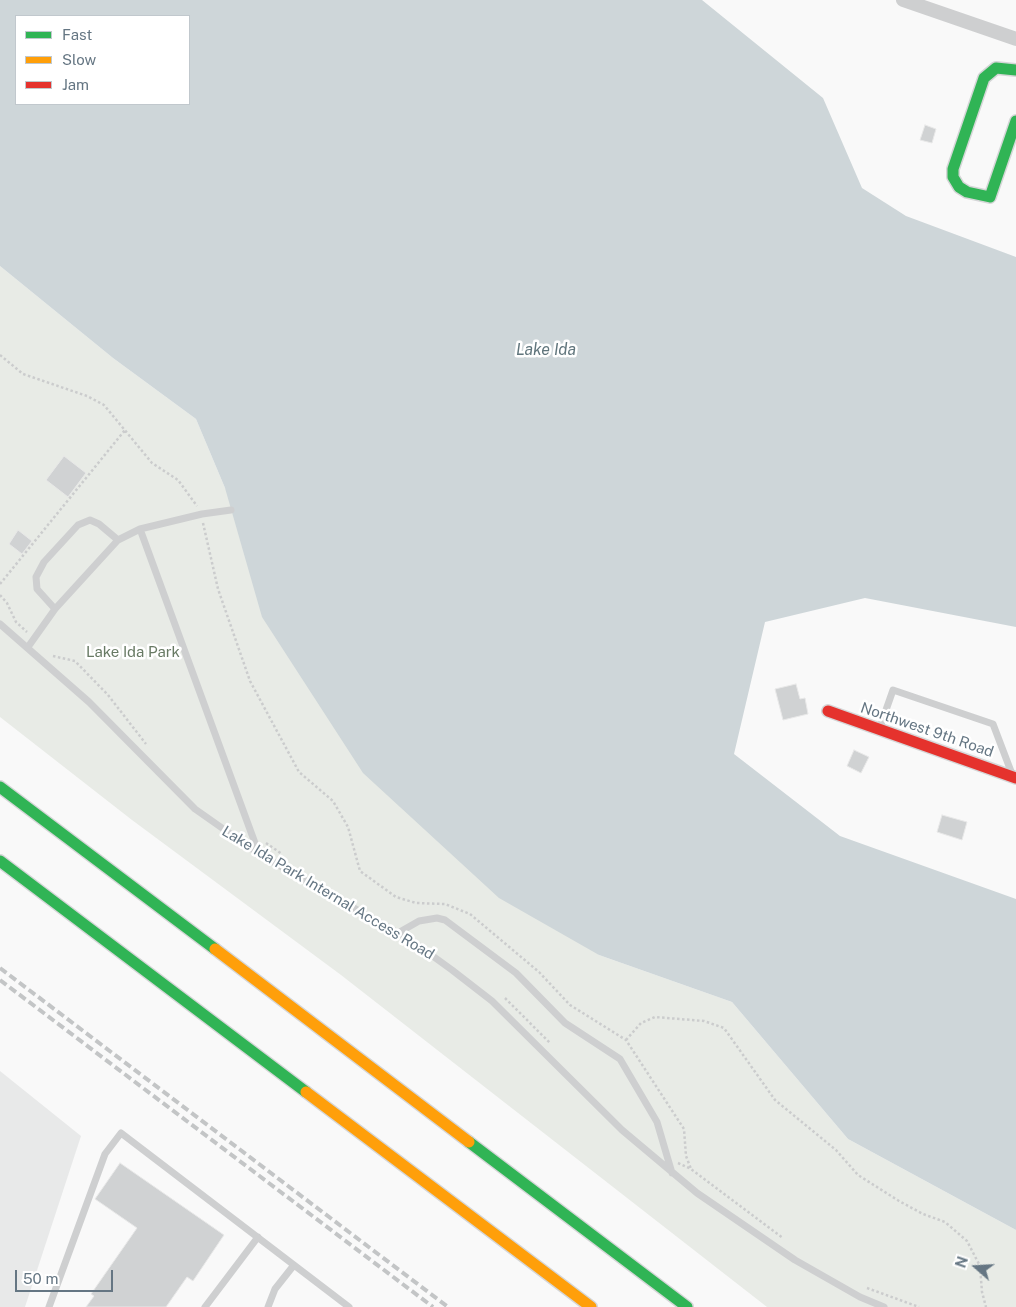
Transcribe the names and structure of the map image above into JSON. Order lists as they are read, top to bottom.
{
  "streets": {
    "main road": ["Northwest 9th Road"],
    "lane": ["Lake Ida Park Internal Access Road"]
  },
  "water": ["Lake Ida"],
  "parks": ["Lake Ida Park"],
  "legend": ["Fast", "Slow", "Jam"],
  "scale_bar": "50 m",
  "north": "left"
}
